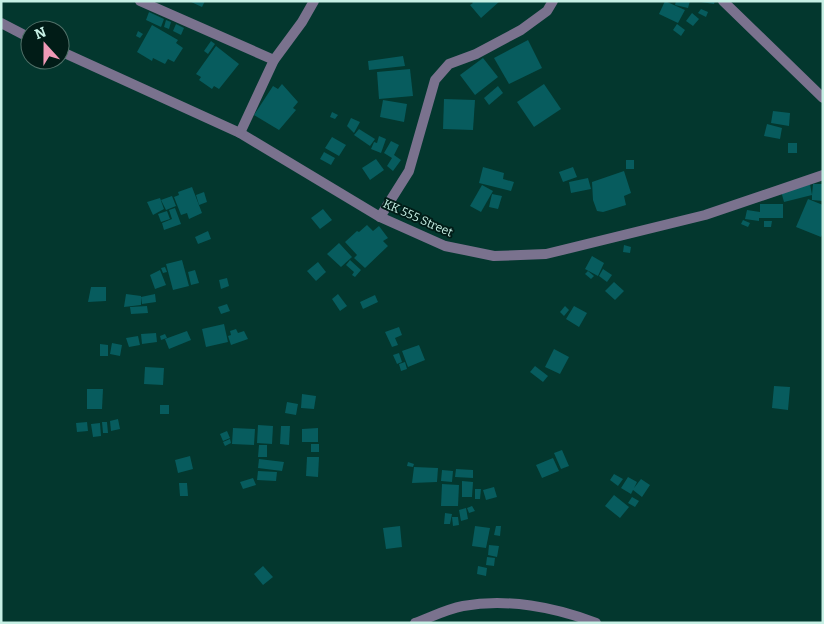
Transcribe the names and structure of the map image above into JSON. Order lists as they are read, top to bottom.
{
  "streets": {
    "street": ["KK 555 Street"]
  },
  "north": "top"
}
